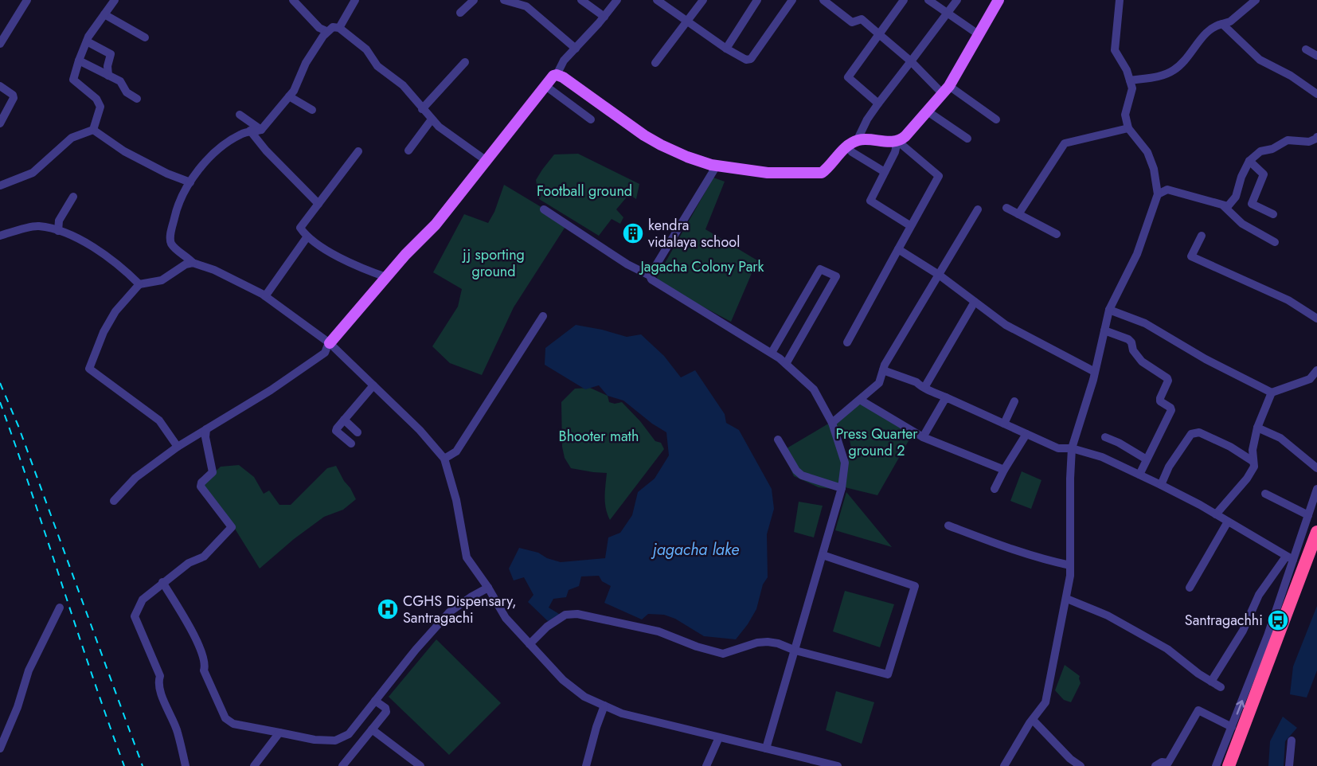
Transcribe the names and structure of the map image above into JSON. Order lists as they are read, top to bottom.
{
  "water": ["jagacha lake"],
  "parks": [
    "Football ground",
    "jj sporting ground",
    "Jagacha Colony Park",
    "Press Quarter ground 2",
    "Bhooter math"
  ],
  "places": {
    "building": ["kendra vidalaya school"],
    "hospital": ["CGHS Dispensary, Santragachi"],
    "bus stop": ["Santragachhi"]
  }
}
